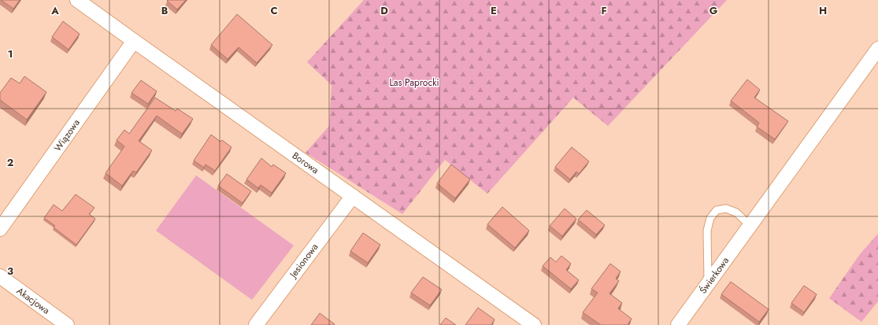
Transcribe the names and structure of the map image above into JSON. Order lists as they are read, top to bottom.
{
  "streets": {
    "street": [
      "Wiązowa",
      "Borowa",
      "Jesionowa",
      "Świerkowa",
      "Akacjowa"
    ]
  },
  "crossings": [
    ["Wiązowa", "Borowa"],
    ["Borowa", "Jesionowa"]
  ],
  "parks": ["Las Paprocki"],
  "grid": {
    "columns": [
      "A",
      "B",
      "C",
      "D",
      "E",
      "F",
      "G",
      "H"
    ],
    "rows": ["1", "2", "3"]
  }
}
